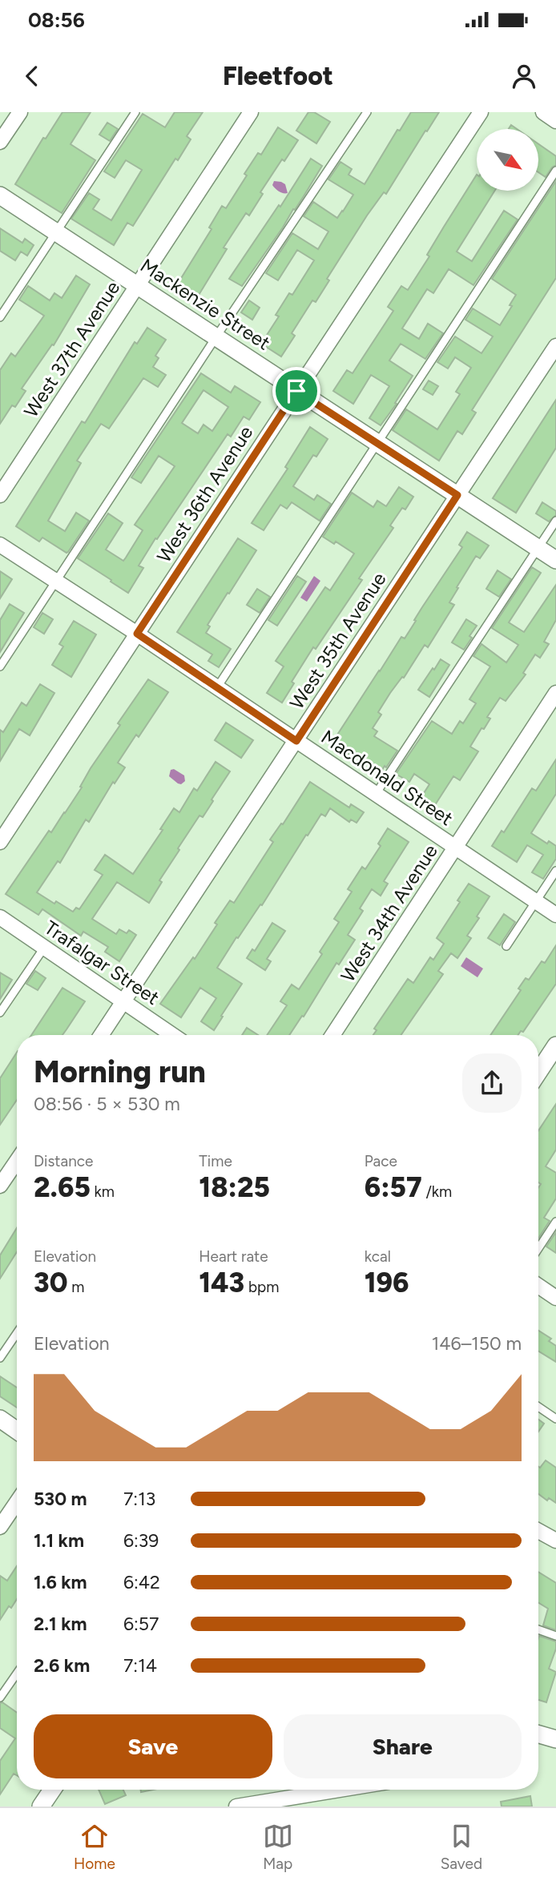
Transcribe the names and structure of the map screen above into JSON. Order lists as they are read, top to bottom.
{
  "streets": {
    "street": [
      "Mackenzie Street",
      "West 37th Avenue",
      "West 36th Avenue",
      "West 35th Avenue",
      "Macdonald Street",
      "West 34th Avenue",
      "Trafalgar Street"
    ]
  },
  "crossings": [
    ["Mackenzie Street", "West 37th Avenue"],
    ["Mackenzie Street", "West 36th Avenue"],
    ["Mackenzie Street", "West 35th Avenue"],
    ["West 36th Avenue", "Macdonald Street"],
    ["West 35th Avenue", "Macdonald Street"],
    ["West 35th Avenue", "Trafalgar Street"],
    ["Macdonald Street", "West 34th Avenue"]
  ],
  "north": "bottom right",
  "page": {
    "status": "08:56",
    "header": "Fleetfoot",
    "heading": ["Morning run", "08:56 · 5 × 530 m"],
    "stats": [
      ["Distance", "2.65 km"],
      ["Time", "18:25"],
      ["Pace", "6:57 /km"],
      ["Elevation", "30 m"],
      ["Heart rate", "143 bpm"],
      ["kcal", "196"]
    ],
    "chart": ["Elevation", "146–150 m"],
    "list": [
      {
        "name": "530 m",
        "note": "7:13"
      },
      {
        "name": "1.1 km",
        "note": "6:39"
      },
      {
        "name": "1.6 km",
        "note": "6:42"
      },
      {
        "name": "2.1 km",
        "note": "6:57"
      },
      {
        "name": "2.6 km",
        "note": "7:14"
      }
    ],
    "buttons": ["Save", "Share"],
    "tabs": ["Home", "Map", "Saved"]
  }
}
